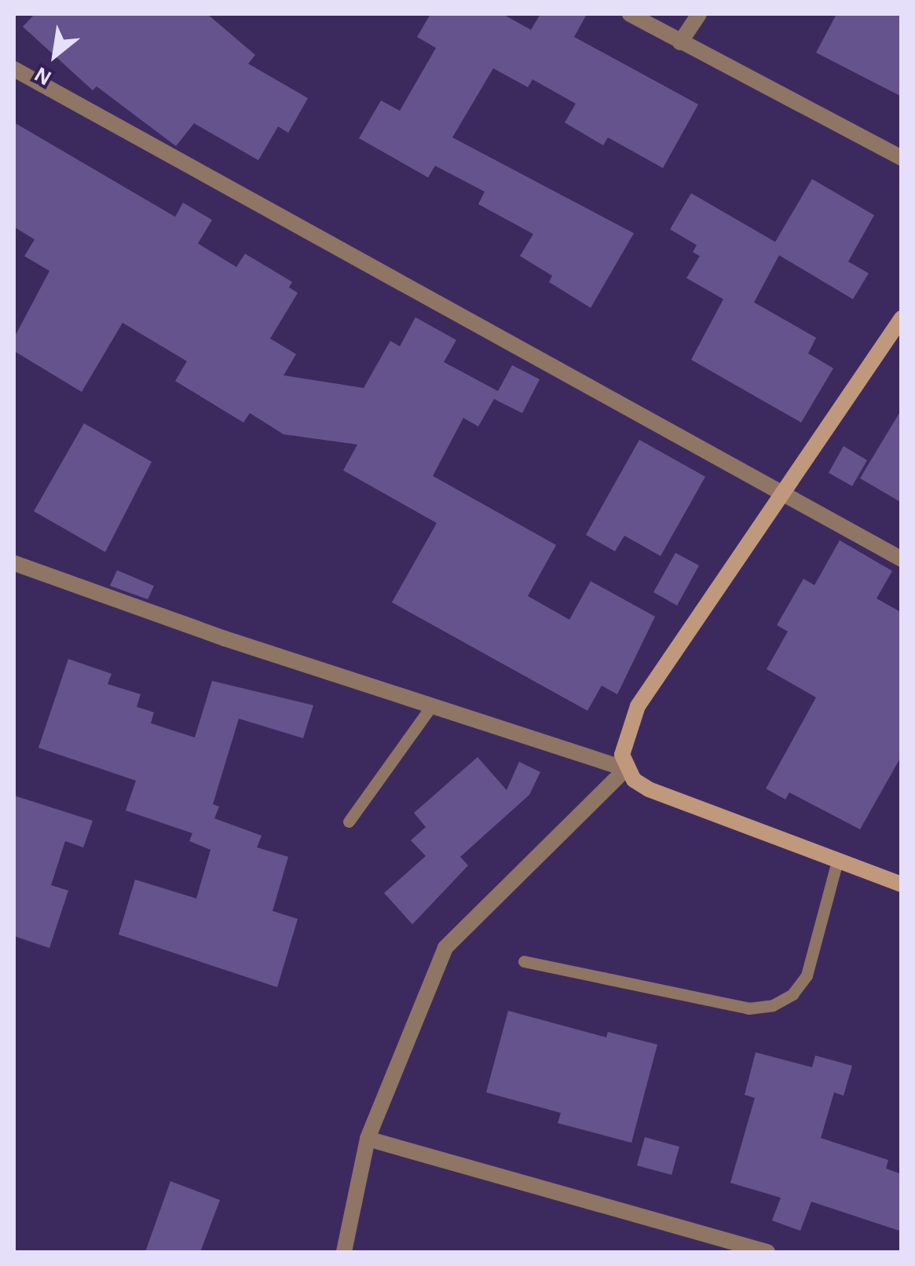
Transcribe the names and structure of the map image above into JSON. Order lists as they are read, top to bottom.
{
  "north": "bottom left"
}
